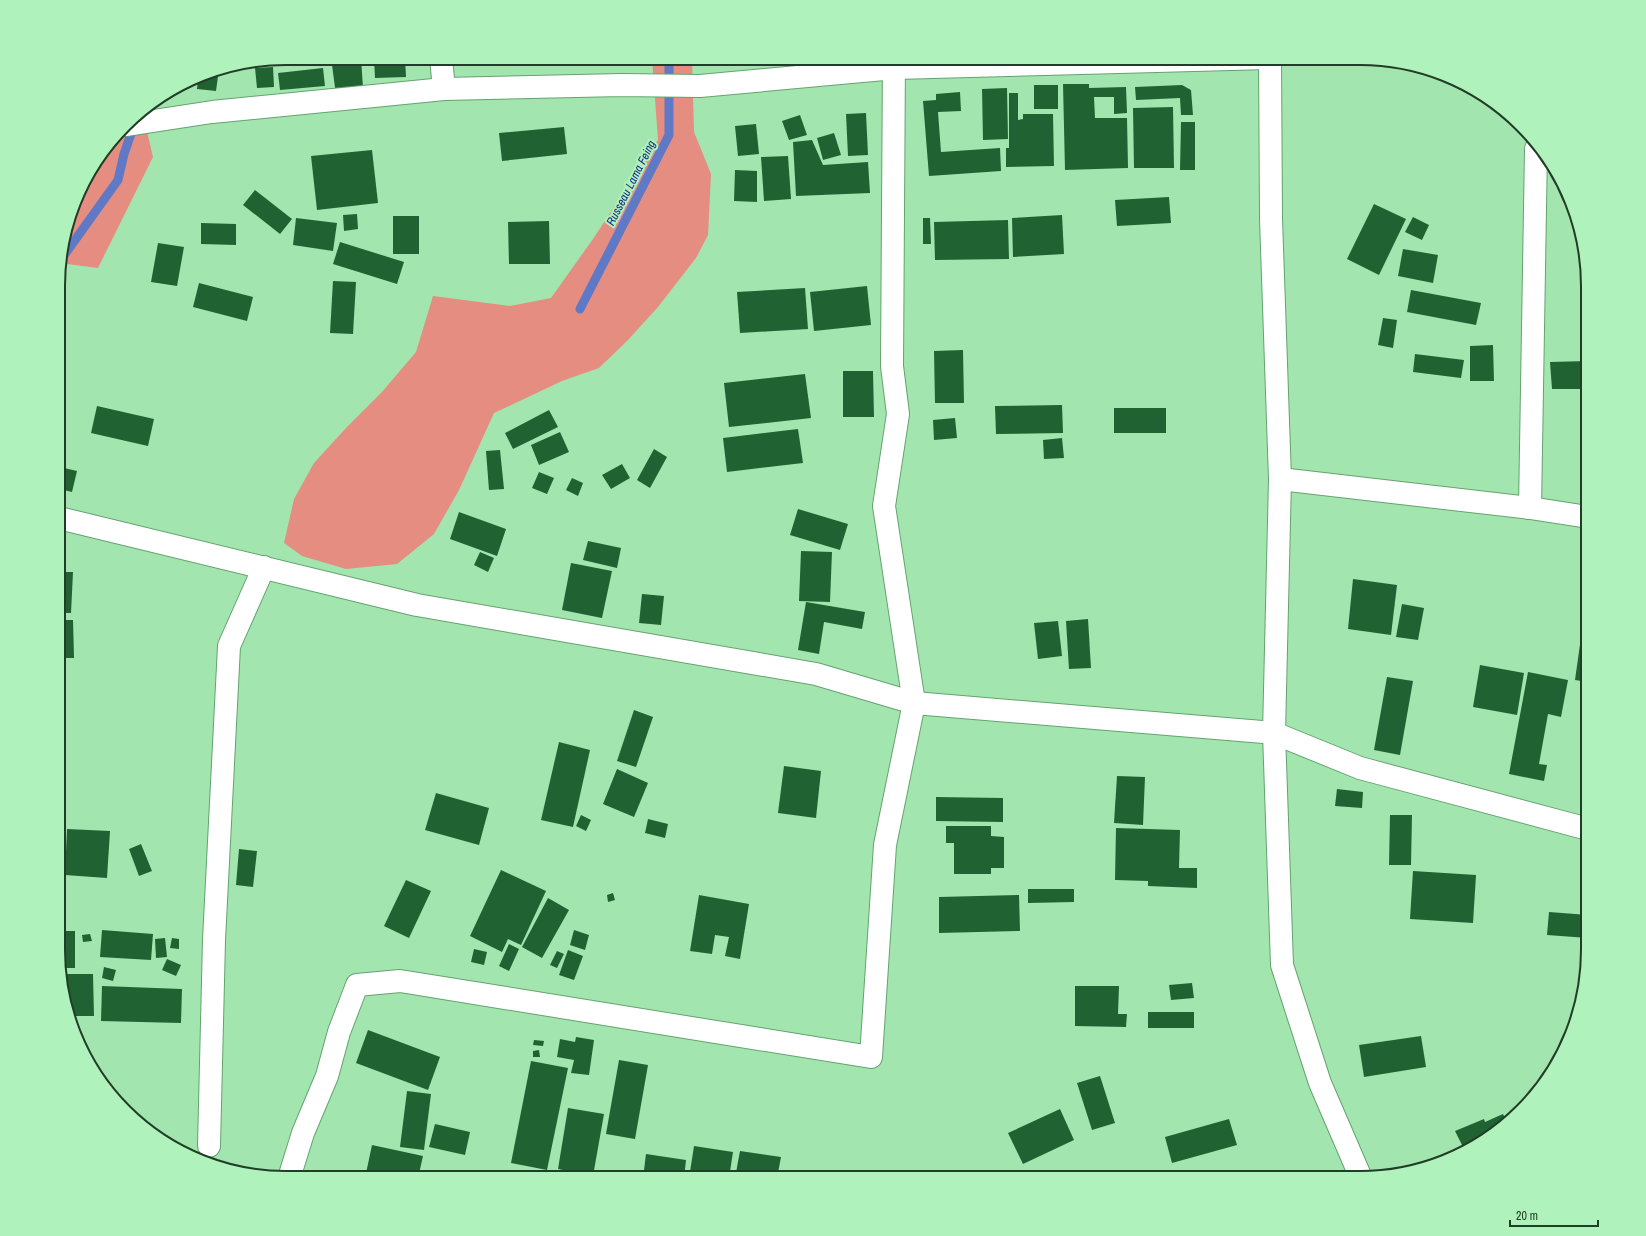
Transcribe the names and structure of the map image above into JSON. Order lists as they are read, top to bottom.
{
  "water": ["Russeau Lama Feing"],
  "scale_bar": "20 m"
}
